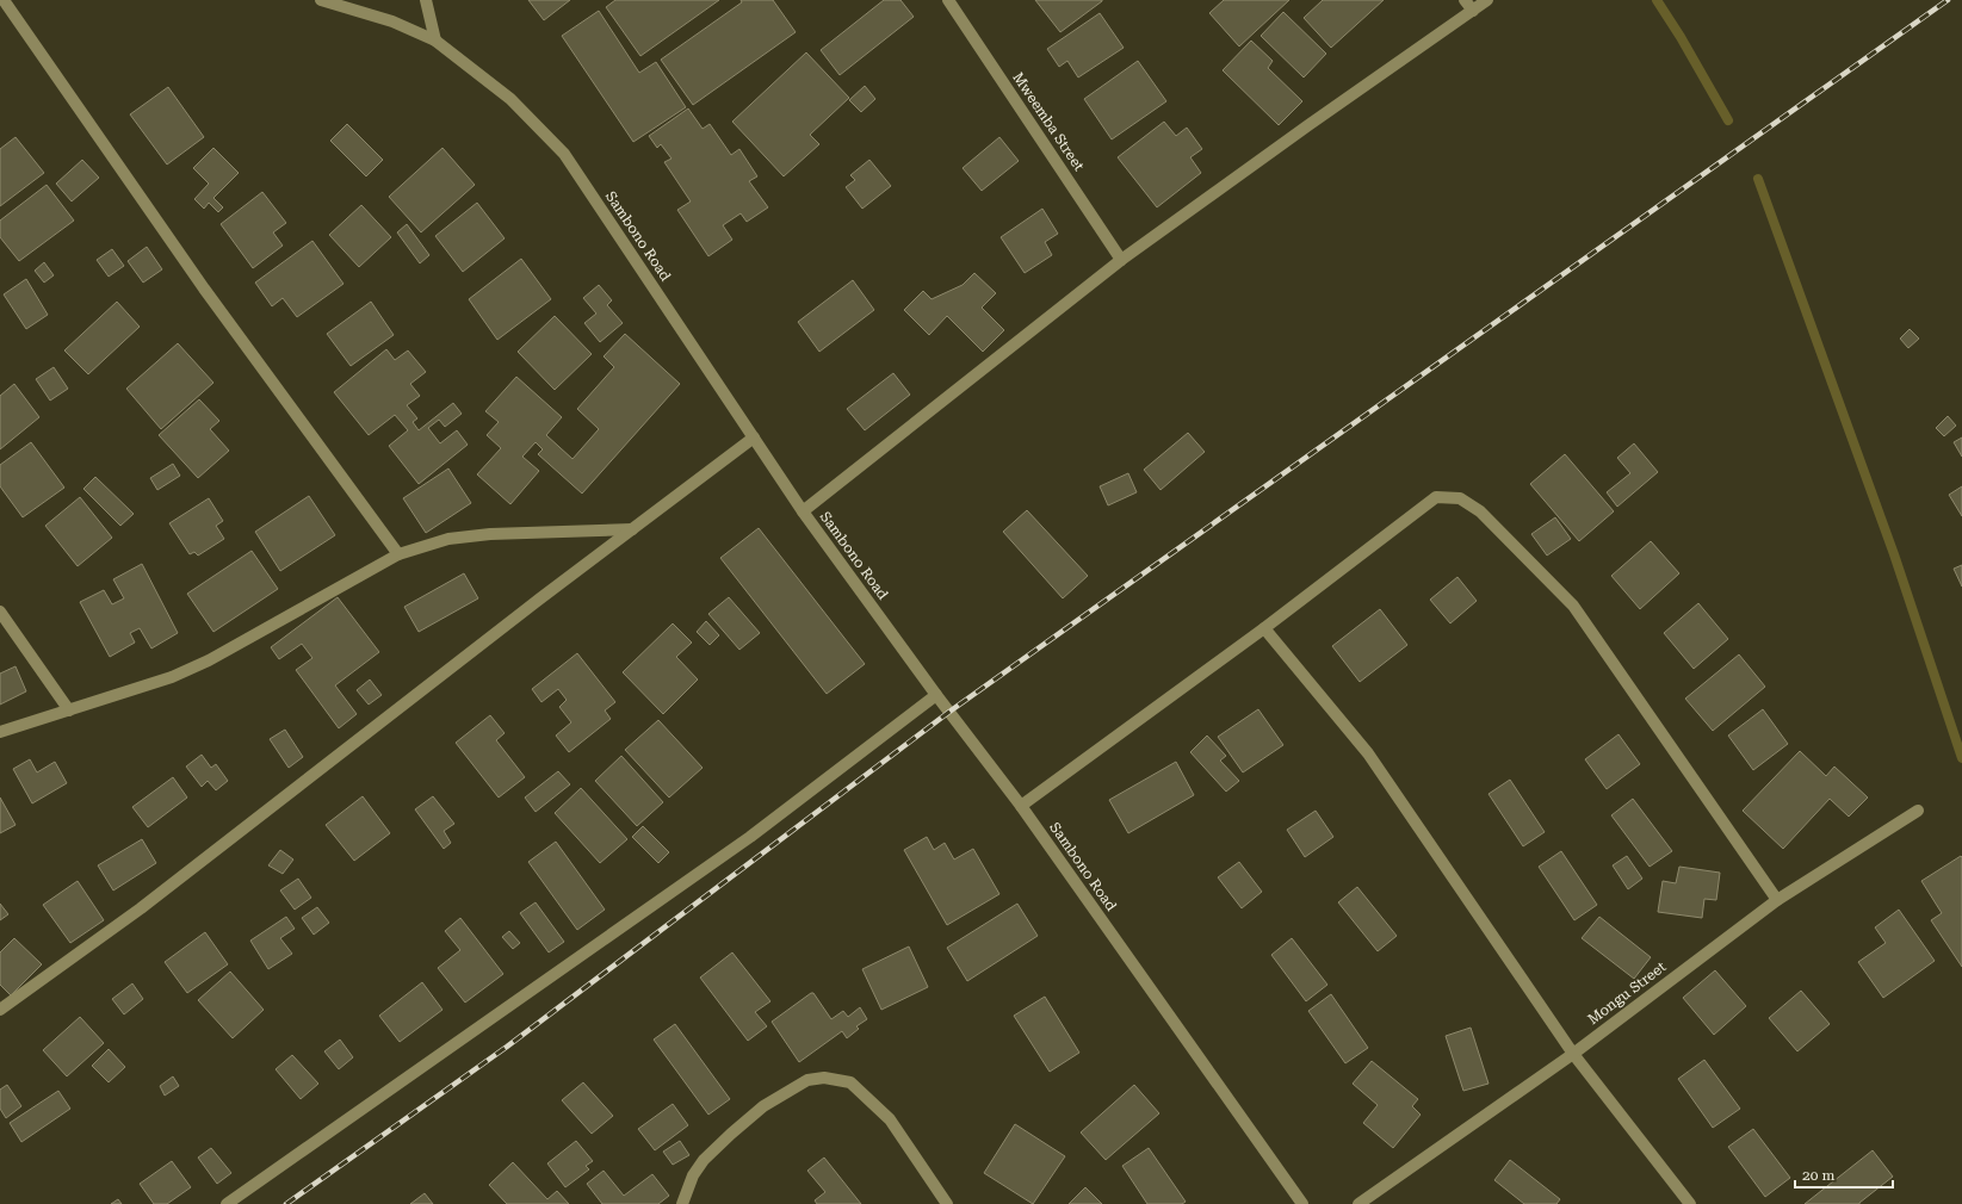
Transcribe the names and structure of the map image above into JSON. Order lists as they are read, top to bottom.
{
  "streets": {
    "street": ["Mweemba Street", "Sambono Road", "Mongu Street"]
  },
  "scale_bar": "20 m"
}
